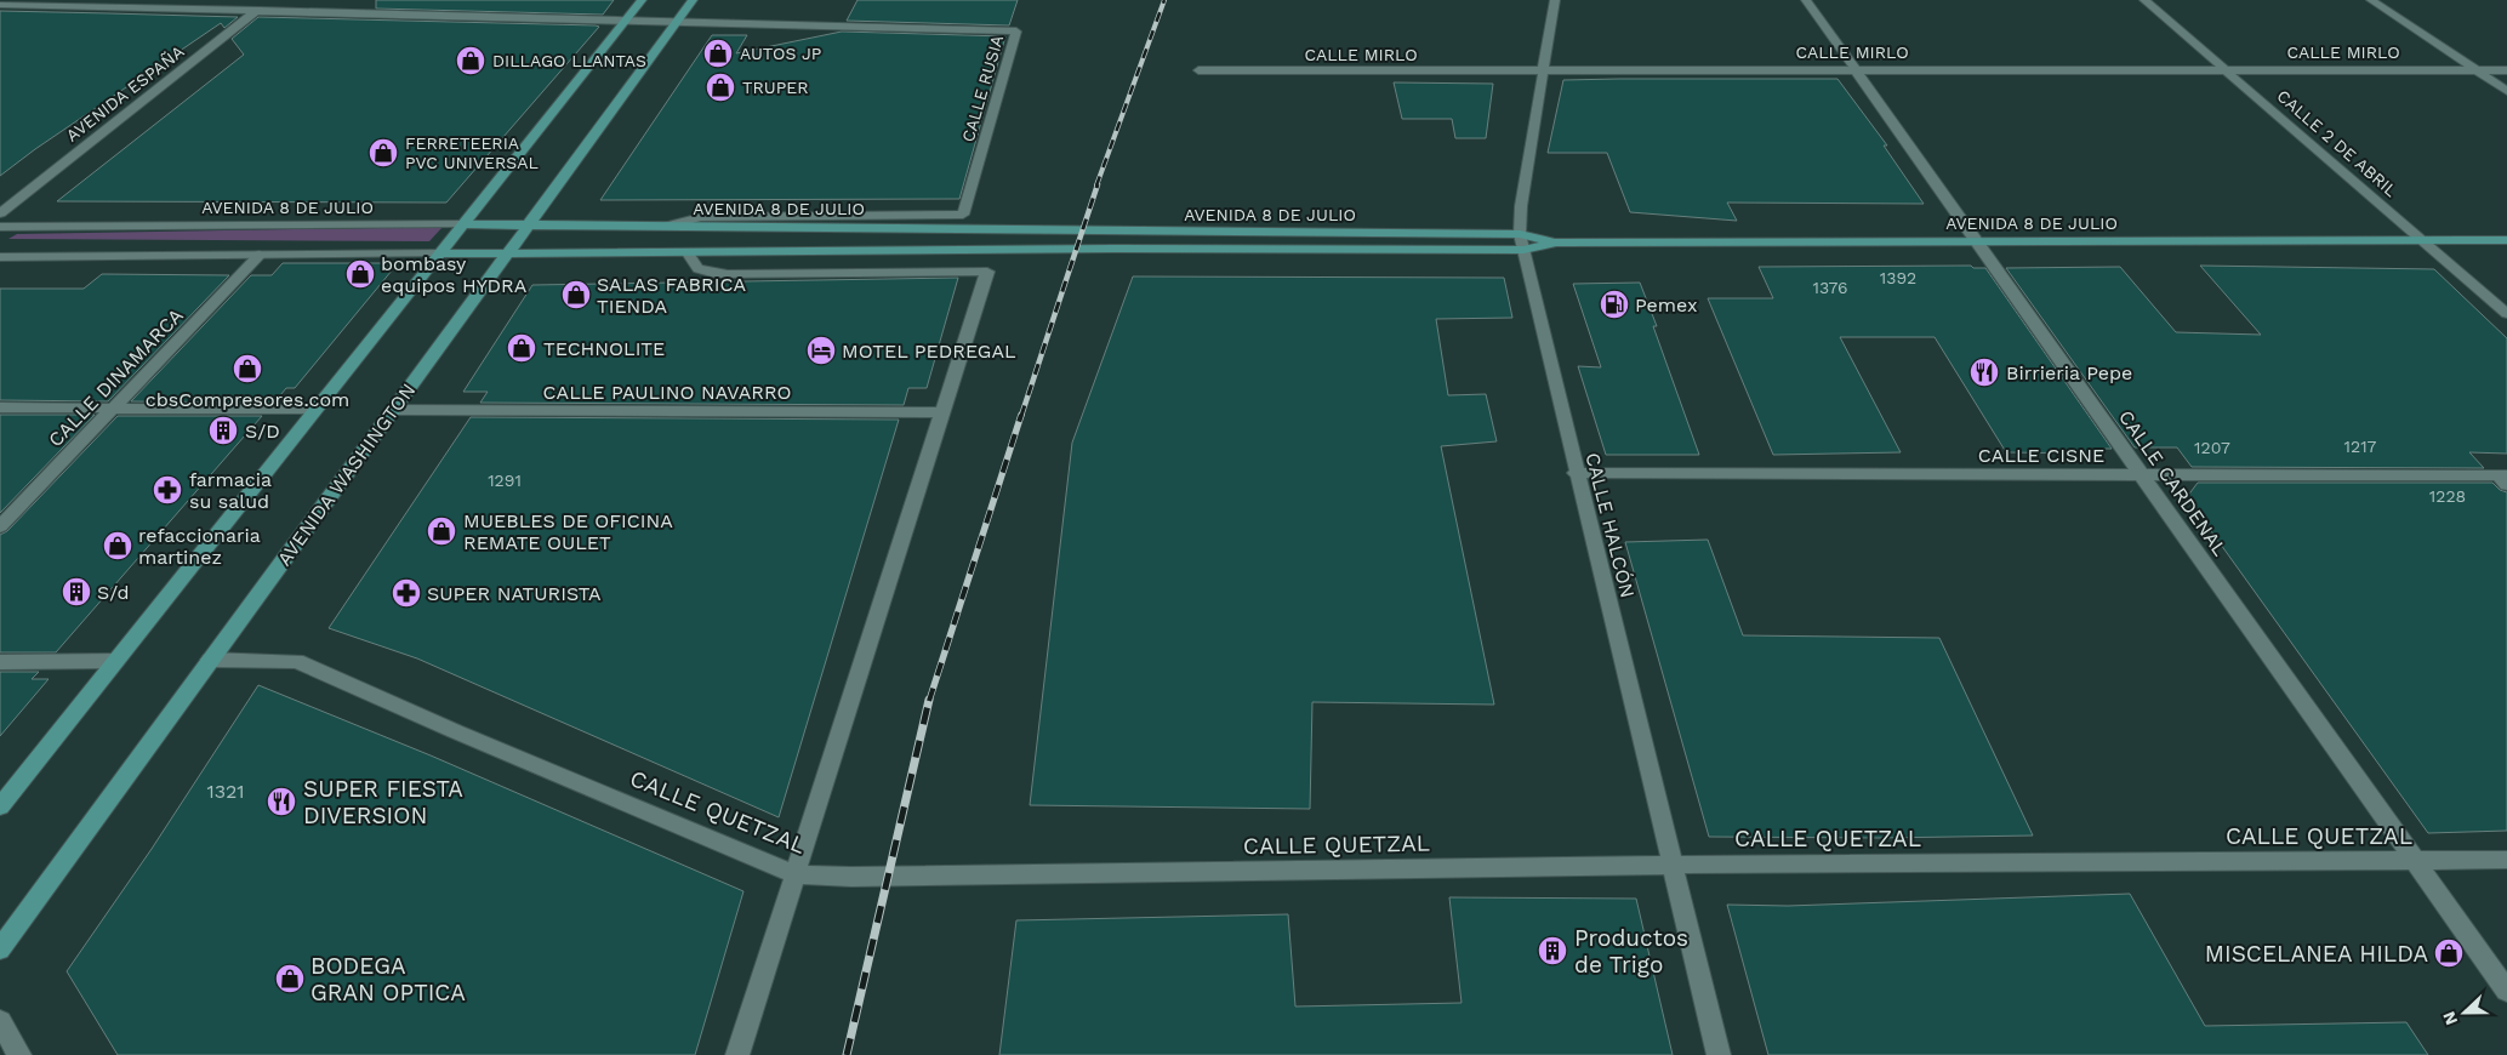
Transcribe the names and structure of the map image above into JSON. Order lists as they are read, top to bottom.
{
  "streets": {
    "main road": ["AVENIDA 8 DE JULIO", "AVENIDA WASHINGTON"],
    "street": [
      "CALLE MIRLO",
      "CALLE RUSIA",
      "AVENIDA ESPAÑA",
      "CALLE 2 DE ABRIL",
      "CALLE DINAMARCA",
      "CALLE PAULINO NAVARRO",
      "CALLE CISNE",
      "CALLE CARDENAL",
      "CALLE HALCÓN",
      "CALLE QUETZAL"
    ]
  },
  "crossings": [
    ["CALLE MIRLO", "CALLE 2 DE ABRIL"],
    ["CALLE MIRLO", "CALLE CARDENAL"],
    ["CALLE MIRLO", "CALLE HALCÓN"],
    ["CALLE RUSIA", "AVENIDA ESPAÑA"],
    ["CALLE RUSIA", "AVENIDA 8 DE JULIO"],
    ["CALLE RUSIA", "AVENIDA WASHINGTON"],
    ["CALLE 2 DE ABRIL", "AVENIDA 8 DE JULIO"],
    ["AVENIDA 8 DE JULIO", "CALLE DINAMARCA"],
    ["AVENIDA 8 DE JULIO", "AVENIDA WASHINGTON"],
    ["AVENIDA 8 DE JULIO", "CALLE CARDENAL"],
    ["AVENIDA 8 DE JULIO", "CALLE HALCÓN"],
    ["CALLE PAULINO NAVARRO", "AVENIDA WASHINGTON"],
    ["CALLE CISNE", "CALLE CARDENAL"],
    ["CALLE CISNE", "CALLE HALCÓN"],
    ["AVENIDA WASHINGTON", "CALLE QUETZAL"],
    ["CALLE CARDENAL", "CALLE QUETZAL"],
    ["CALLE HALCÓN", "CALLE QUETZAL"]
  ],
  "places": {
    "shop": [
      "AUTOS JP",
      "DILLAGO LLANTAS",
      "TRUPER",
      "FERRETEERIA PVC UNIVERSAL",
      "bombasy equipos HYDRA",
      "SALAS FABRICA TIENDA",
      "TECHNOLITE",
      "cbsCompresores.com",
      "MUEBLES DE OFICINA REMATE OULET",
      "refaccionaria martinez",
      "MISCELANEA HILDA",
      "BODEGA GRAN OPTICA"
    ],
    "fuel station": ["Pemex"],
    "hotel": ["MOTEL PEDREGAL"],
    "restaurant": ["Birrieria Pepe", "SUPER FIESTA DIVERSION"],
    "building": ["S/D", "S/d", "Productos de Trigo"],
    "pharmacy": ["farmacia su salud", "SUPER NATURISTA"]
  },
  "house_numbers": [
    "1392",
    "1376",
    "1217",
    "1207",
    "1291",
    "1228",
    "1321"
  ],
  "north": "left"
}
